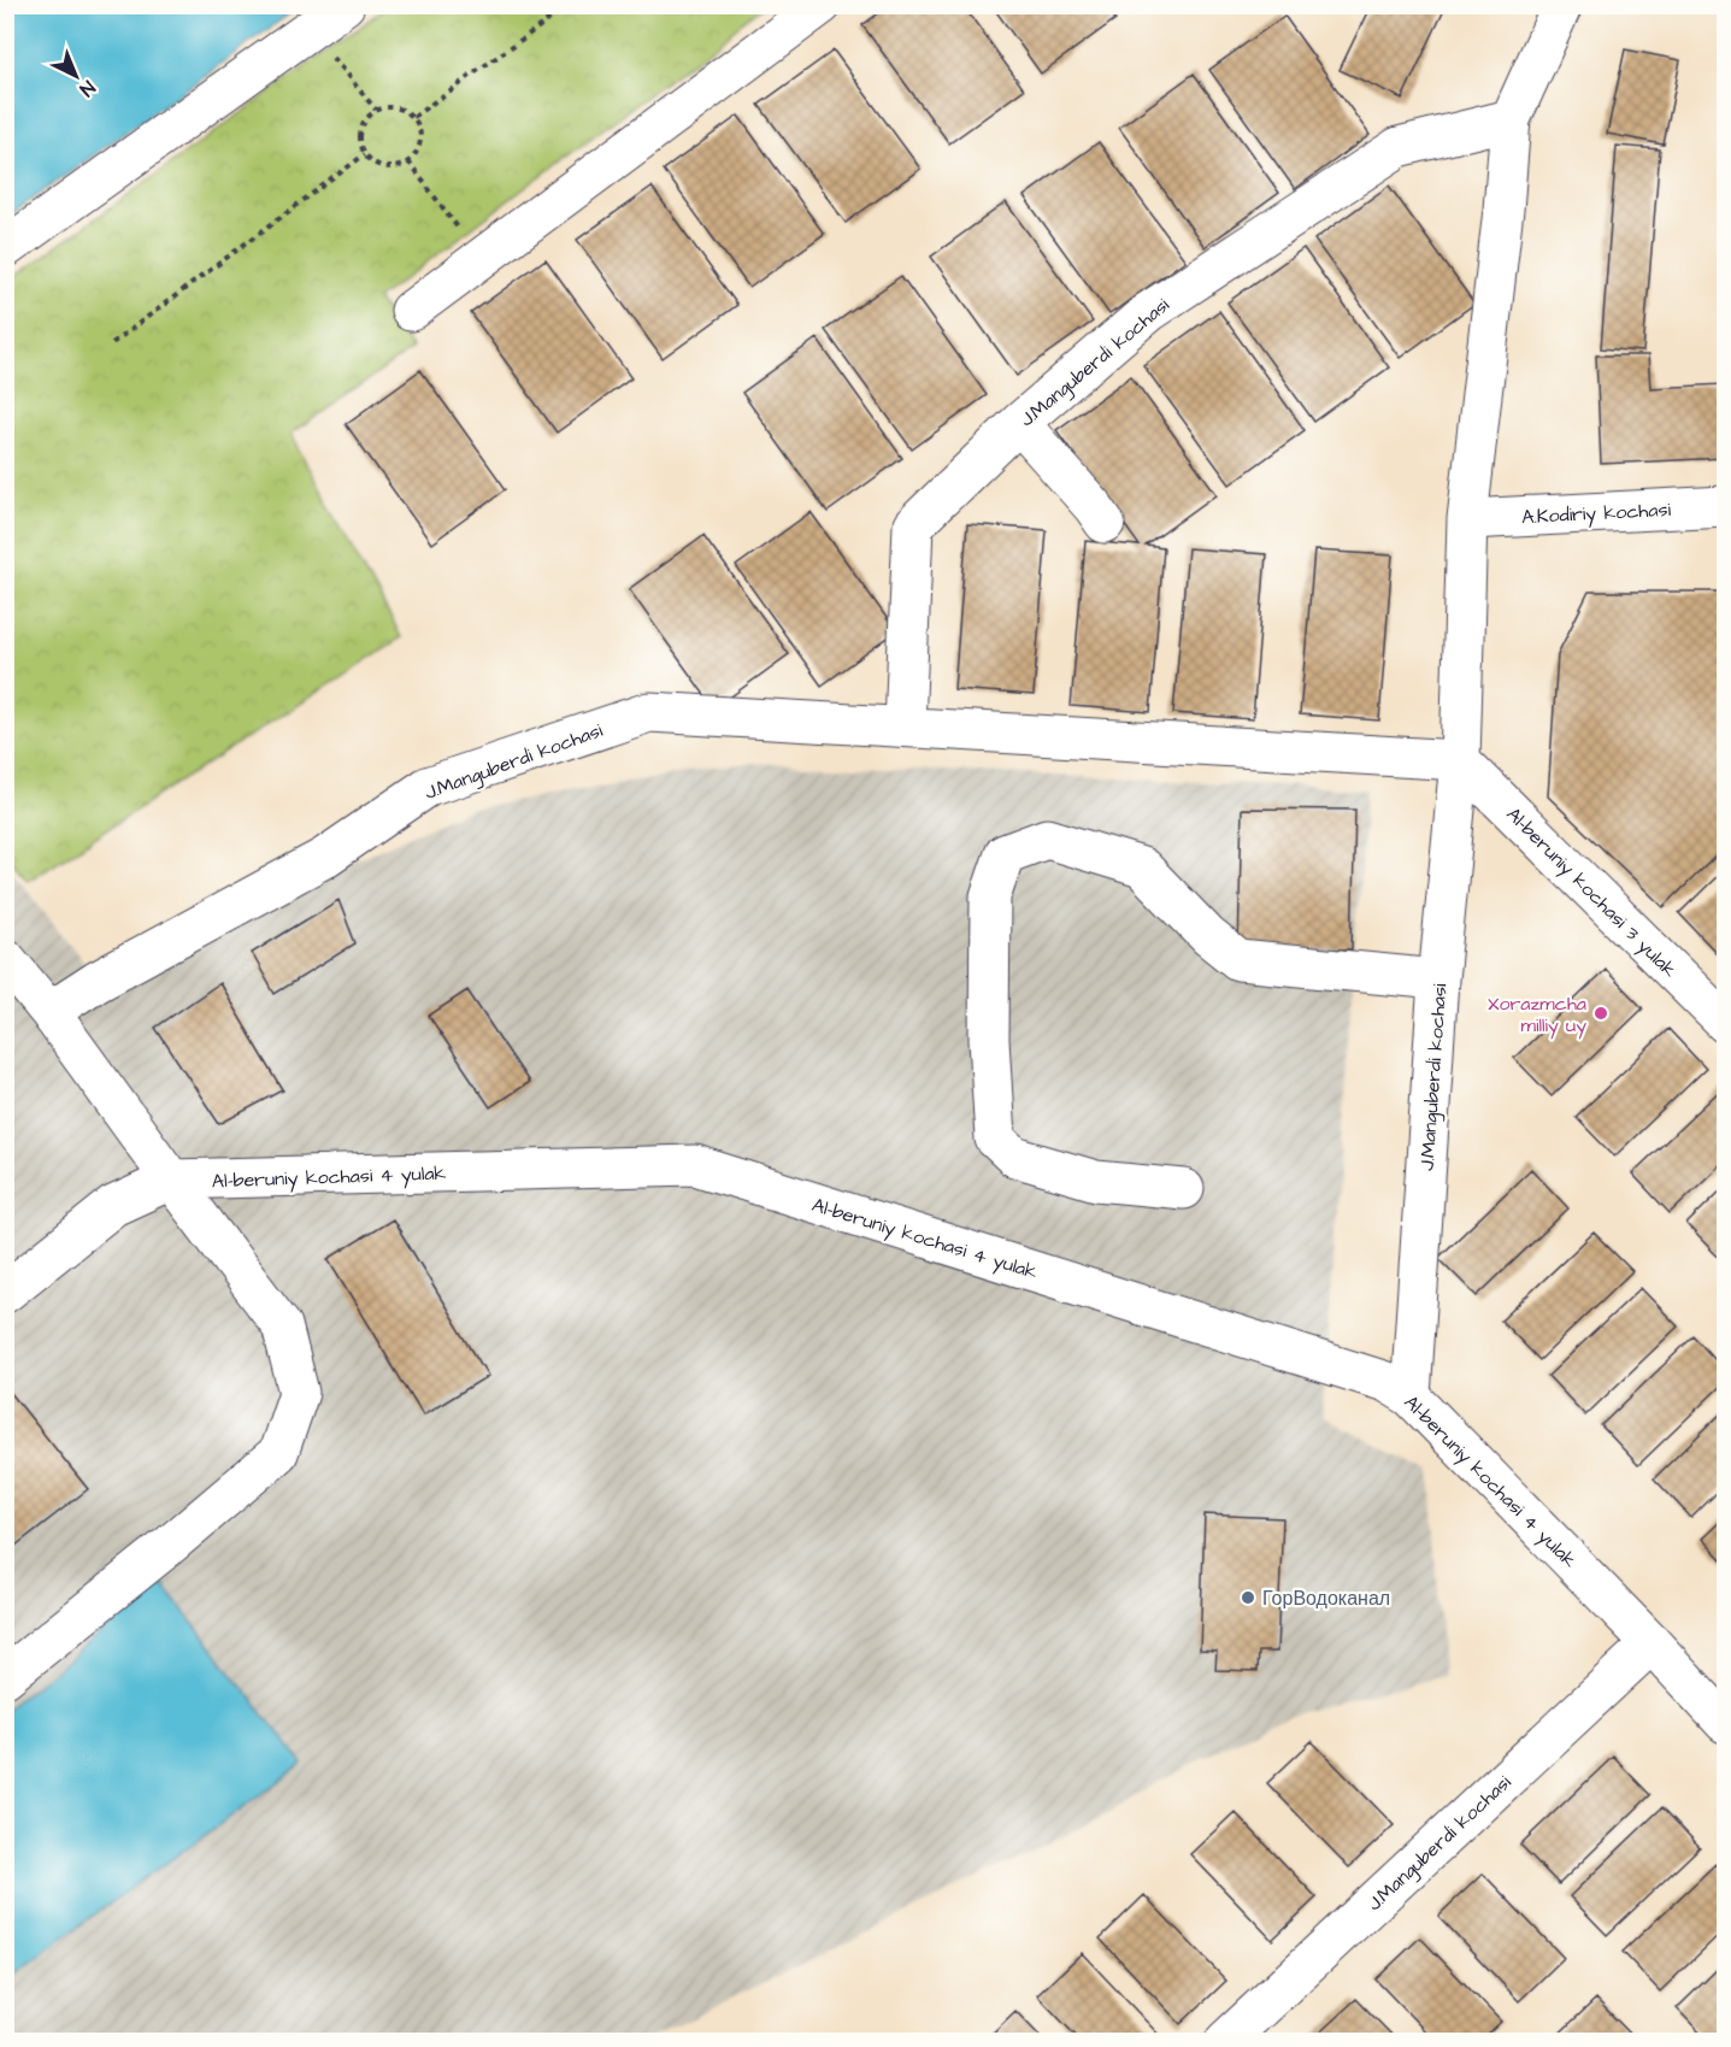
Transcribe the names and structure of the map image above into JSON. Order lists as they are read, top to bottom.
{
  "streets": {
    "street": [
      "J.Manguberdi kochasi",
      "A.Kodiriy kochasi",
      "Al-beruniy kochasi 3 yulak",
      "Al-beruniy kochasi 4 yulak"
    ]
  },
  "crossings": [
    ["J.Manguberdi kochasi", "A.Kodiriy kochasi"],
    ["J.Manguberdi kochasi", "Al-beruniy kochasi 3 yulak"],
    ["J.Manguberdi kochasi", "Al-beruniy kochasi 4 yulak"]
  ],
  "places": ["Xorazmcha milliy uy", "ГорВодоканал"],
  "north": "bottom right"
}
